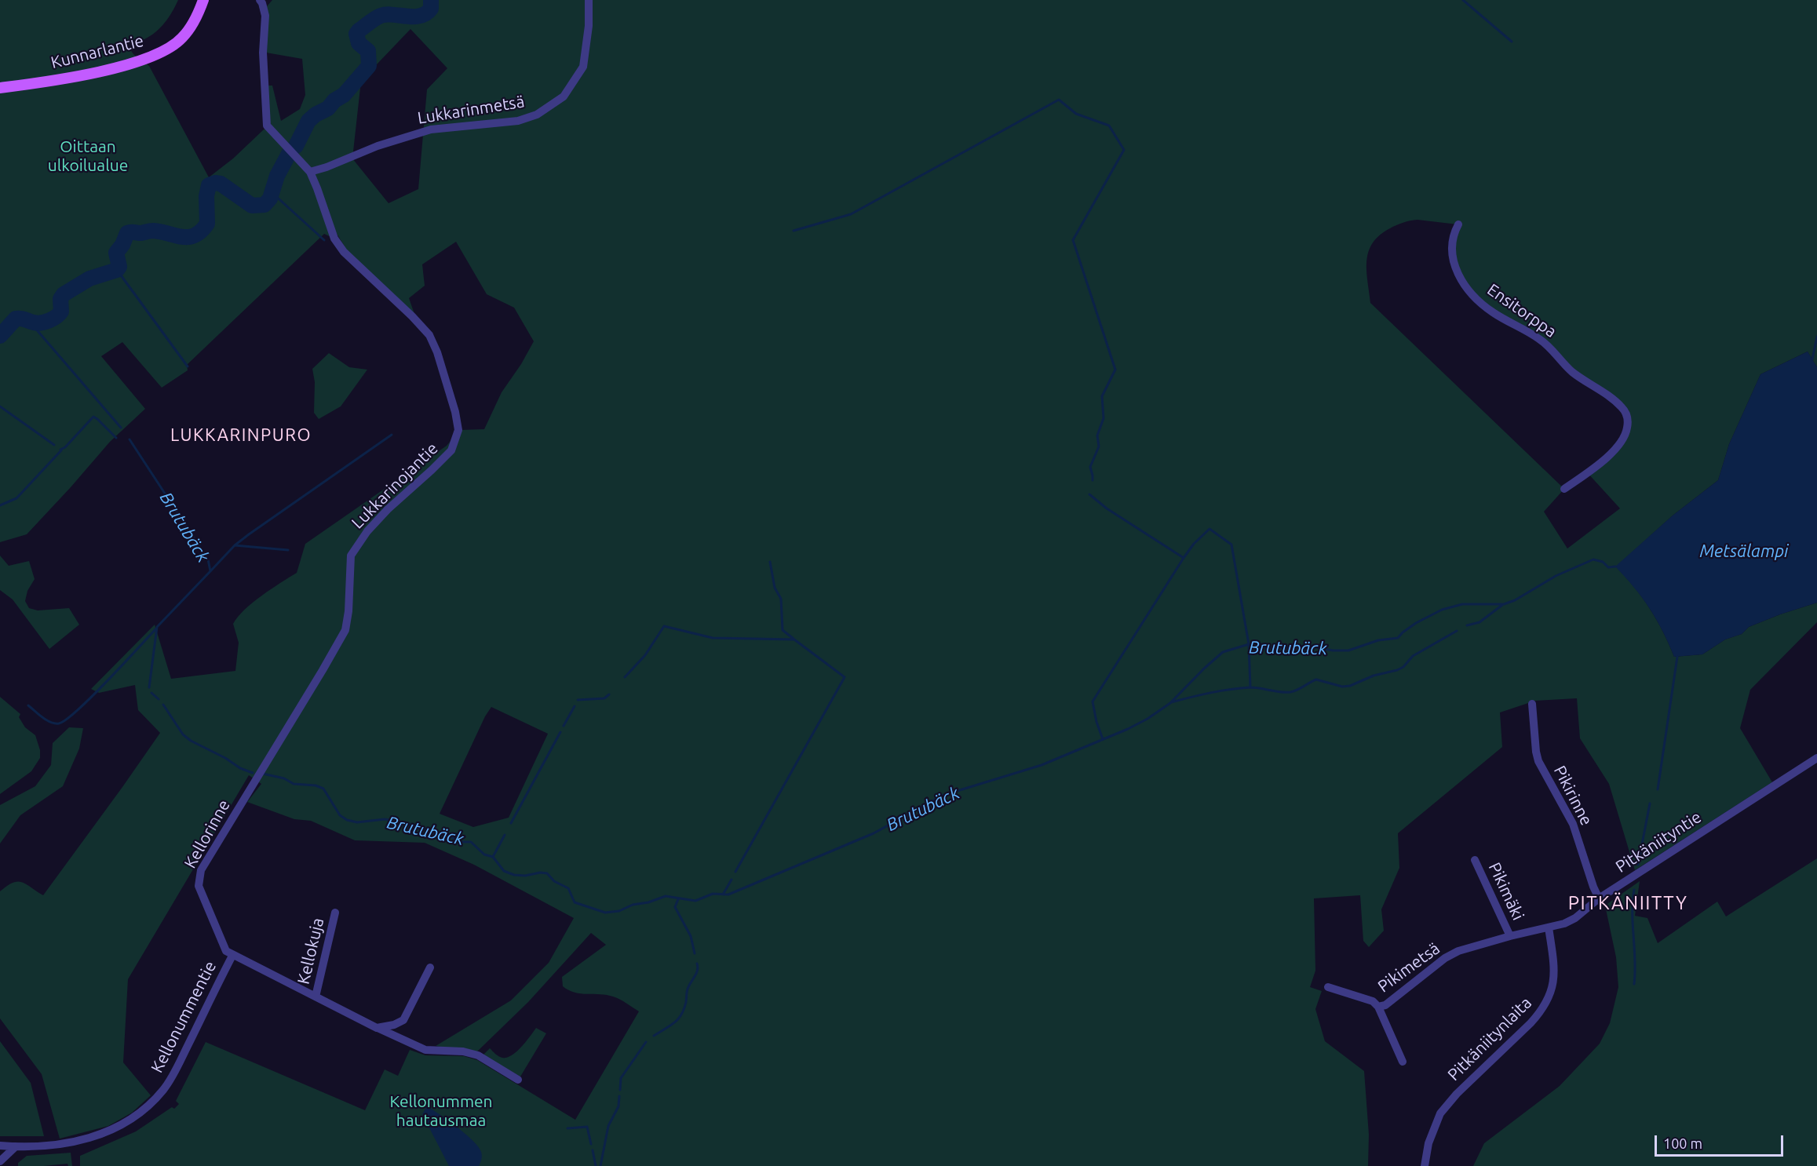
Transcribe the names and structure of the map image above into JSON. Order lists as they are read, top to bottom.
{
  "streets": {
    "main road": ["Kunnarlantie"],
    "street": [
      "Lukkarinmetsä",
      "Ensitorppa",
      "Lukkarinojantie",
      "Pikirinne",
      "Kellorinne",
      "Pitkäniityntie",
      "Pikimäki",
      "Kellokuja",
      "Pikimetsä",
      "Kellonummentie",
      "Pitkäniitynlaita"
    ]
  },
  "crossings": [
    ["Lukkarinmetsä", "Lukkarinojantie"],
    ["Lukkarinojantie", "Kellorinne"],
    ["Pikirinne", "Pitkäniityntie"],
    ["Kellorinne", "Kellonummentie"],
    ["Pitkäniityntie", "Pikimäki"],
    ["Pitkäniityntie", "Pikimetsä"],
    ["Pitkäniityntie", "Pitkäniitynlaita"],
    ["Pikimäki", "Pikimetsä"],
    ["Kellokuja", "Kellonummentie"]
  ],
  "districts": ["LUKKARINPURO", "PITKÄNIITTY"],
  "water": ["Brutubäck", "Metsälampi"],
  "parks": ["Oittaan ulkoilualue", "Kellonummen hautausmaa"],
  "scale_bar": "100 m"
}
